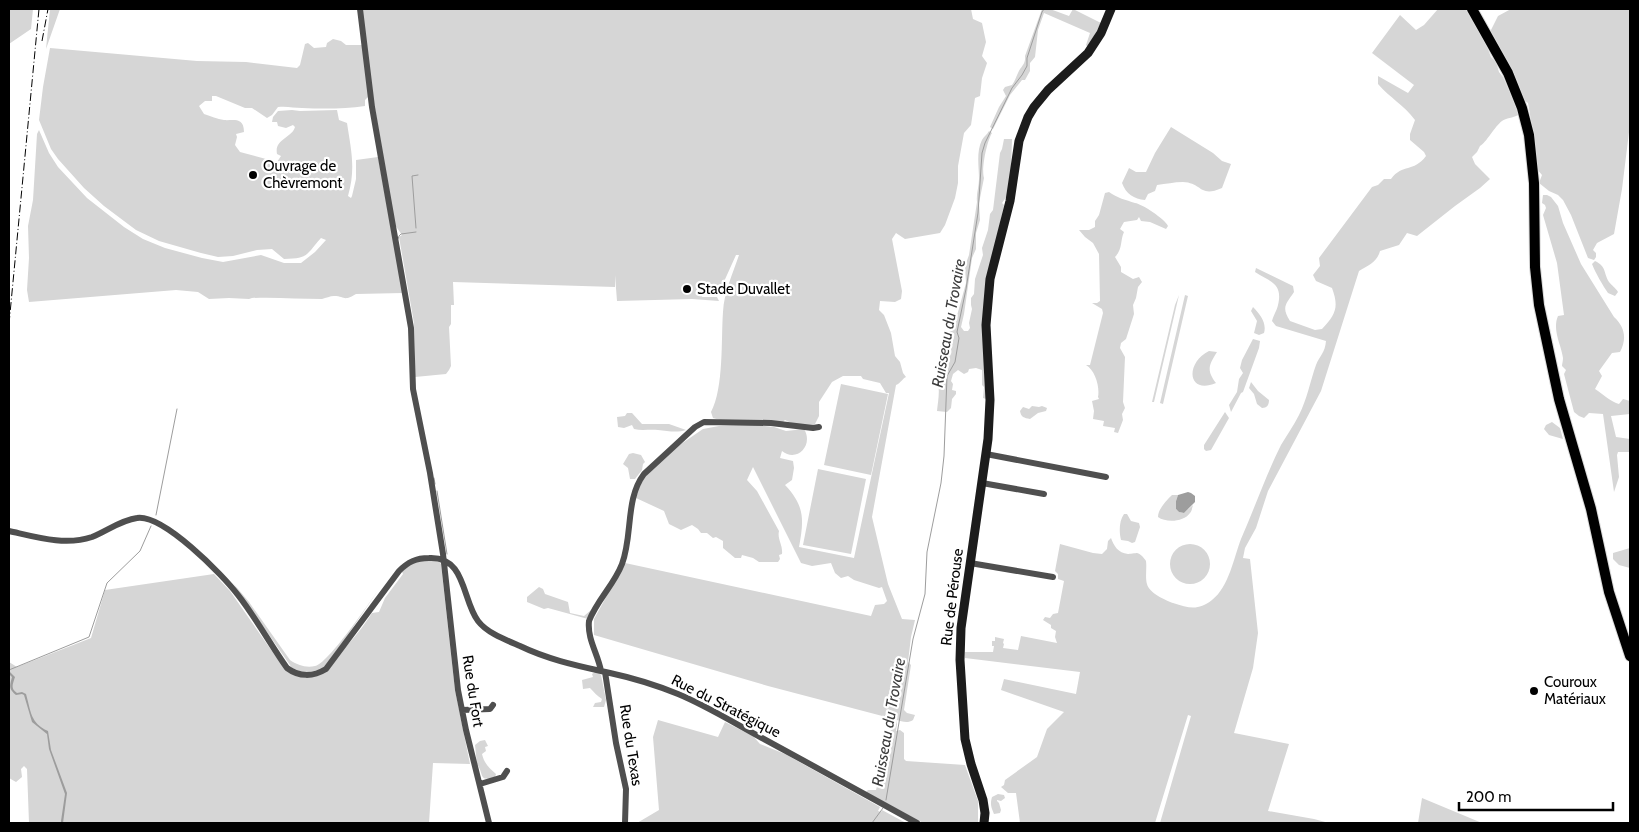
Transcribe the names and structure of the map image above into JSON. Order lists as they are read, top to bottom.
{
  "streets": {
    "street": [
      "Rue de Pérouse",
      "Rue du Fort",
      "Rue du Stratégique",
      "Rue du Texas"
    ]
  },
  "crossings": [
    ["Rue du Fort", "Rue du Stratégique"],
    ["Rue du Stratégique", "Rue du Texas"]
  ],
  "water": ["Ruisseau du Trovaire"],
  "places": ["Ouvrage de Chèvremont", "Stade Duvallet", "Couroux Matériaux"],
  "scale_bar": "200 m"
}
